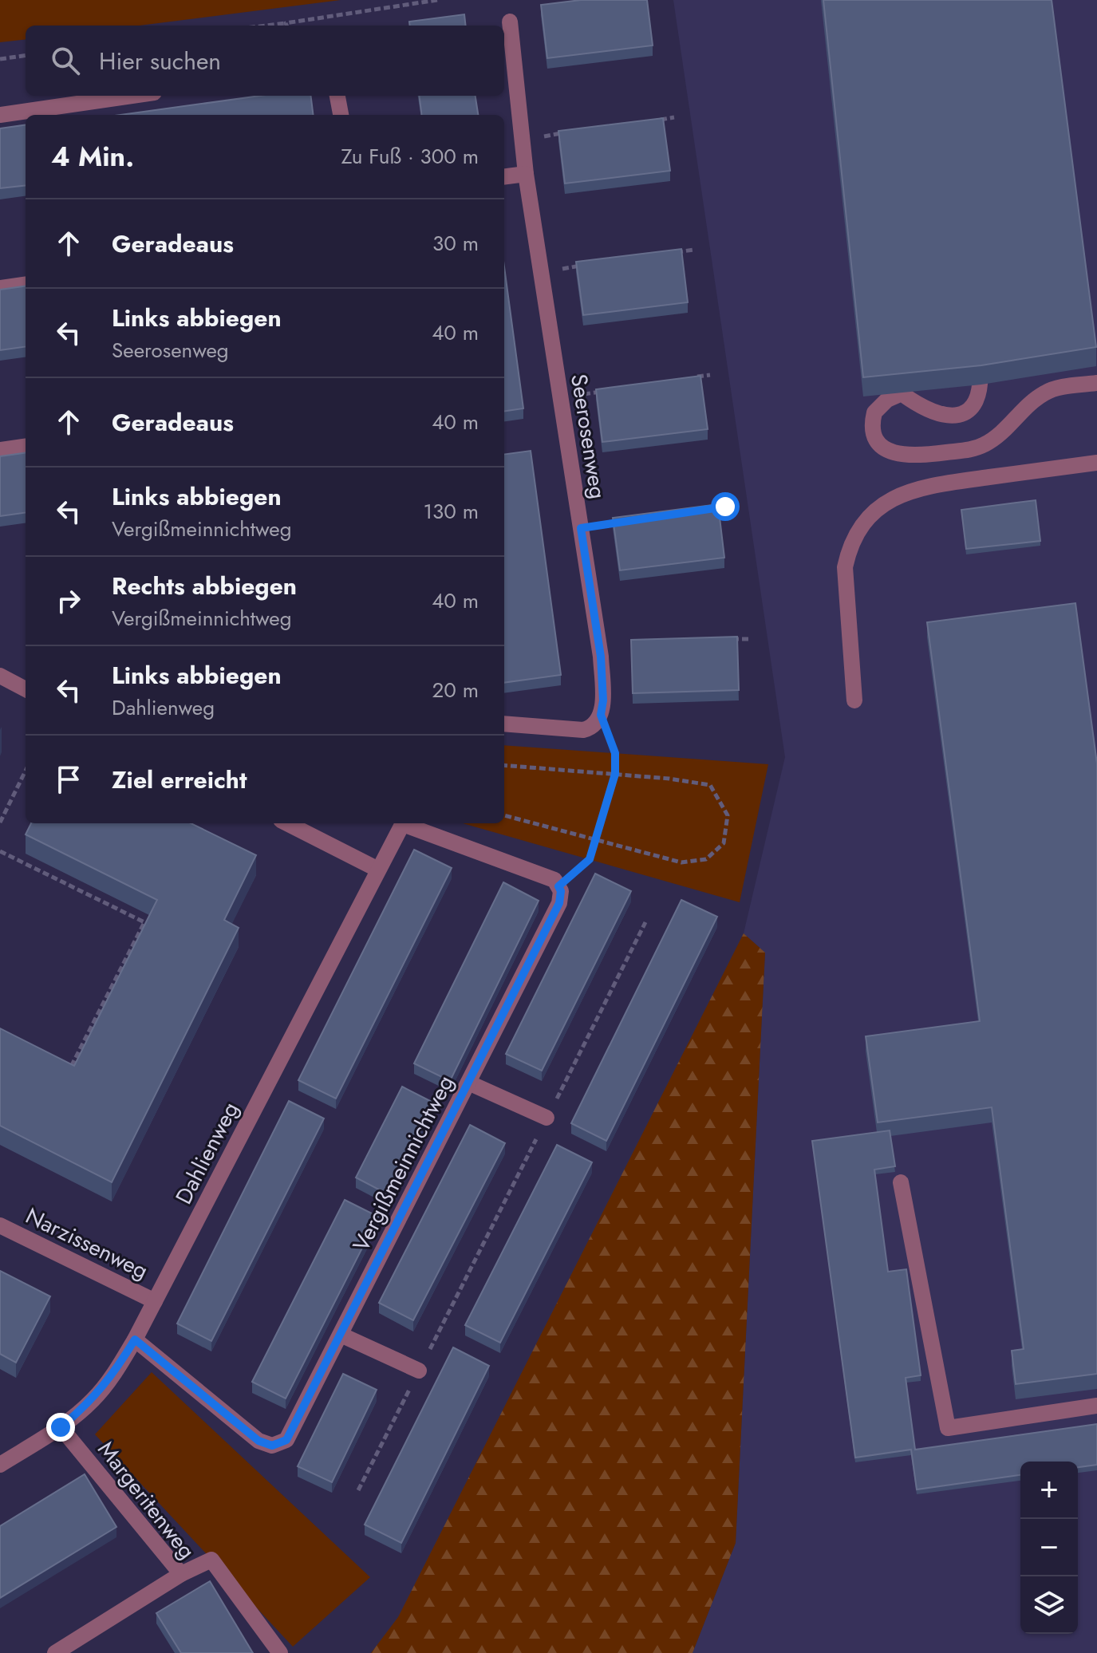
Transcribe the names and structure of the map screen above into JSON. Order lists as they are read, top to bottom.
{
  "streets": {
    "street": [
      "Seerosenweg",
      "Dahlienweg",
      "Vergißmeinnichtweg",
      "Narzissenweg",
      "Margeritenweg"
    ]
  },
  "crossings": [
    ["Dahlienweg", "Vergißmeinnichtweg"],
    ["Dahlienweg", "Narzissenweg"],
    ["Dahlienweg", "Margeritenweg"]
  ],
  "page": {
    "search": "Hier suchen",
    "heading": ["4 Min.", "Zu Fuß · 300 m"],
    "list": [
      ["Geradeaus", "30 m"],
      ["Links abbiegen", "Seerosenweg", "40 m"],
      ["Geradeaus", "40 m"],
      ["Links abbiegen", "Vergißmeinnichtweg", "130 m"],
      ["Rechts abbiegen", "Vergißmeinnichtweg", "40 m"],
      ["Links abbiegen", "Dahlienweg", "20 m"],
      "Ziel erreicht"
    ],
    "map_buttons": ["+", "−"]
  }
}
